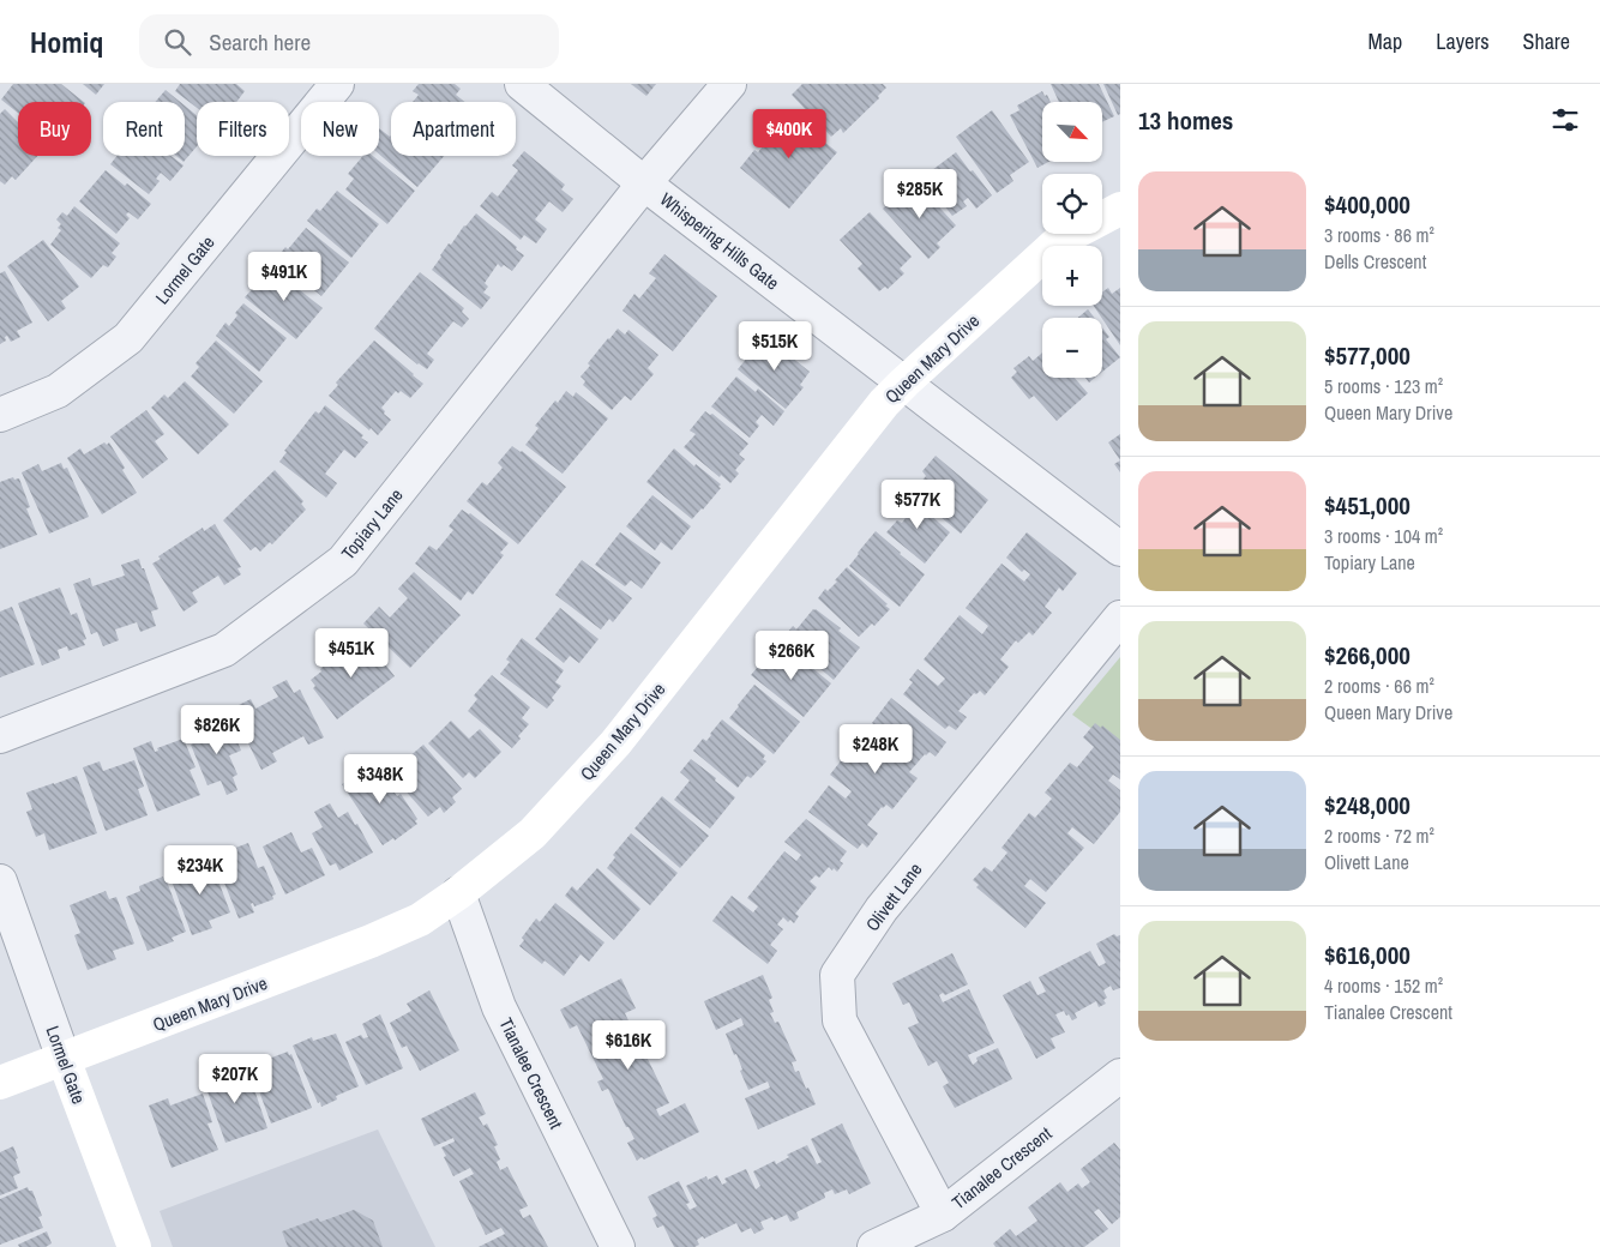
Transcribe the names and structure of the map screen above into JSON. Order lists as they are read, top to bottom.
{
  "streets": {
    "street": [
      "Whispering Hills Gate",
      "Lormel Gate",
      "Queen Mary Drive",
      "Topiary Lane",
      "Olivett Lane",
      "Tianalee Crescent"
    ]
  },
  "crossings": [
    ["Whispering Hills Gate", "Queen Mary Drive"],
    ["Whispering Hills Gate", "Topiary Lane"],
    ["Lormel Gate", "Queen Mary Drive"],
    ["Queen Mary Drive", "Tianalee Crescent"],
    ["Olivett Lane", "Tianalee Crescent"]
  ],
  "north": "bottom right",
  "page": {
    "header": "Homiq",
    "search": "Search here",
    "nav": ["Map", "Layers", "Share"],
    "heading": "13 homes",
    "map_buttons": ["+", "−"],
    "chip": [
      "Buy",
      "Rent",
      "Filters",
      "New",
      "Apartment"
    ],
    "price": [
      "$400K",
      "$285K",
      "$491K",
      "$515K",
      "$577K",
      "$451K",
      "$266K",
      "$826K",
      "$248K",
      "$348K",
      "$234K",
      "$616K",
      "$207K"
    ],
    "list": [
      {
        "name": "$400,000",
        "note": "3 rooms · 86 m² · Dells Crescent"
      },
      {
        "name": "$577,000",
        "note": "5 rooms · 123 m² · Queen Mary Drive"
      },
      {
        "name": "$451,000",
        "note": "3 rooms · 104 m² · Topiary Lane"
      },
      {
        "name": "$266,000",
        "note": "2 rooms · 66 m² · Queen Mary Drive"
      },
      {
        "name": "$248,000",
        "note": "2 rooms · 72 m² · Olivett Lane"
      },
      {
        "name": "$616,000",
        "note": "4 rooms · 152 m² · Tianalee Crescent"
      }
    ]
  }
}
